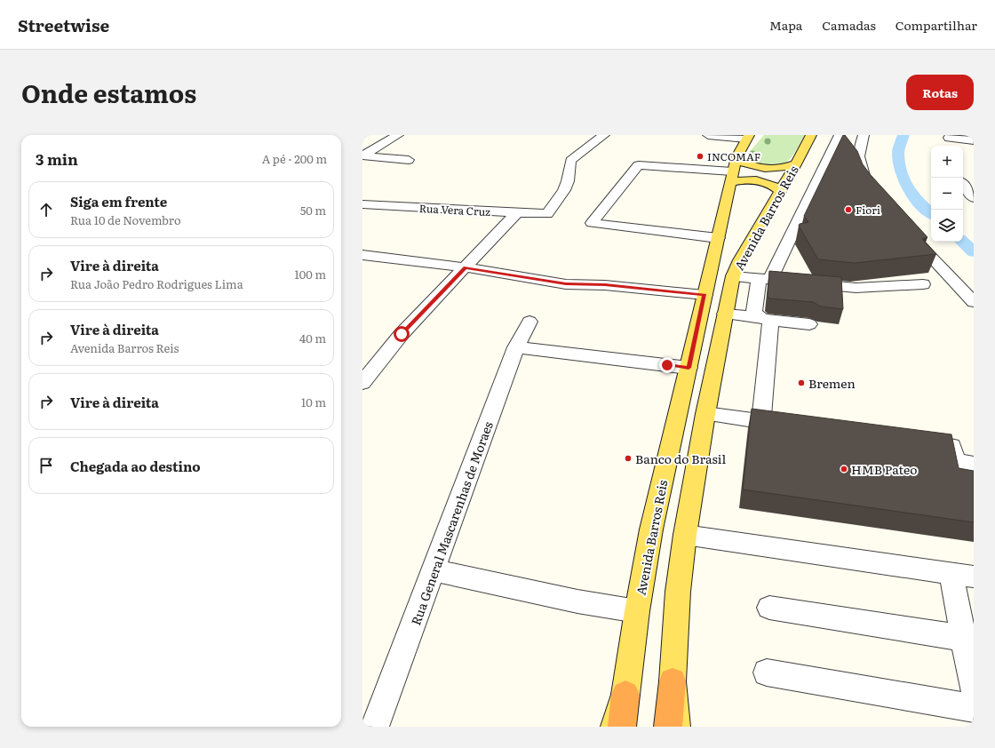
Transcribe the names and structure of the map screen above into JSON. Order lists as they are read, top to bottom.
{
  "streets": {
    "highway": ["Avenida Barros Reis"],
    "street": ["Rua Vera Cruz", "Rua General Mascarenhas de Moraes"]
  },
  "places": [
    "INCOMAF",
    "Fiori",
    "Bremen",
    "Banco do Brasil",
    "HMB Pateo"
  ],
  "page": {
    "header": "Streetwise",
    "nav": ["Mapa", "Camadas", "Compartilhar"],
    "title": "Onde estamos",
    "buttons": "Rotas",
    "heading": ["3 min", "A pé · 200 m"],
    "map_buttons": ["+", "−"],
    "list": [
      ["Siga em frente", "Rua 10 de Novembro", "50 m"],
      ["Vire à direita", "Rua João Pedro Rodrigues Lima", "100 m"],
      ["Vire à direita", "Avenida Barros Reis", "40 m"],
      ["Vire à direita", "10 m"],
      "Chegada ao destino"
    ]
  }
}
